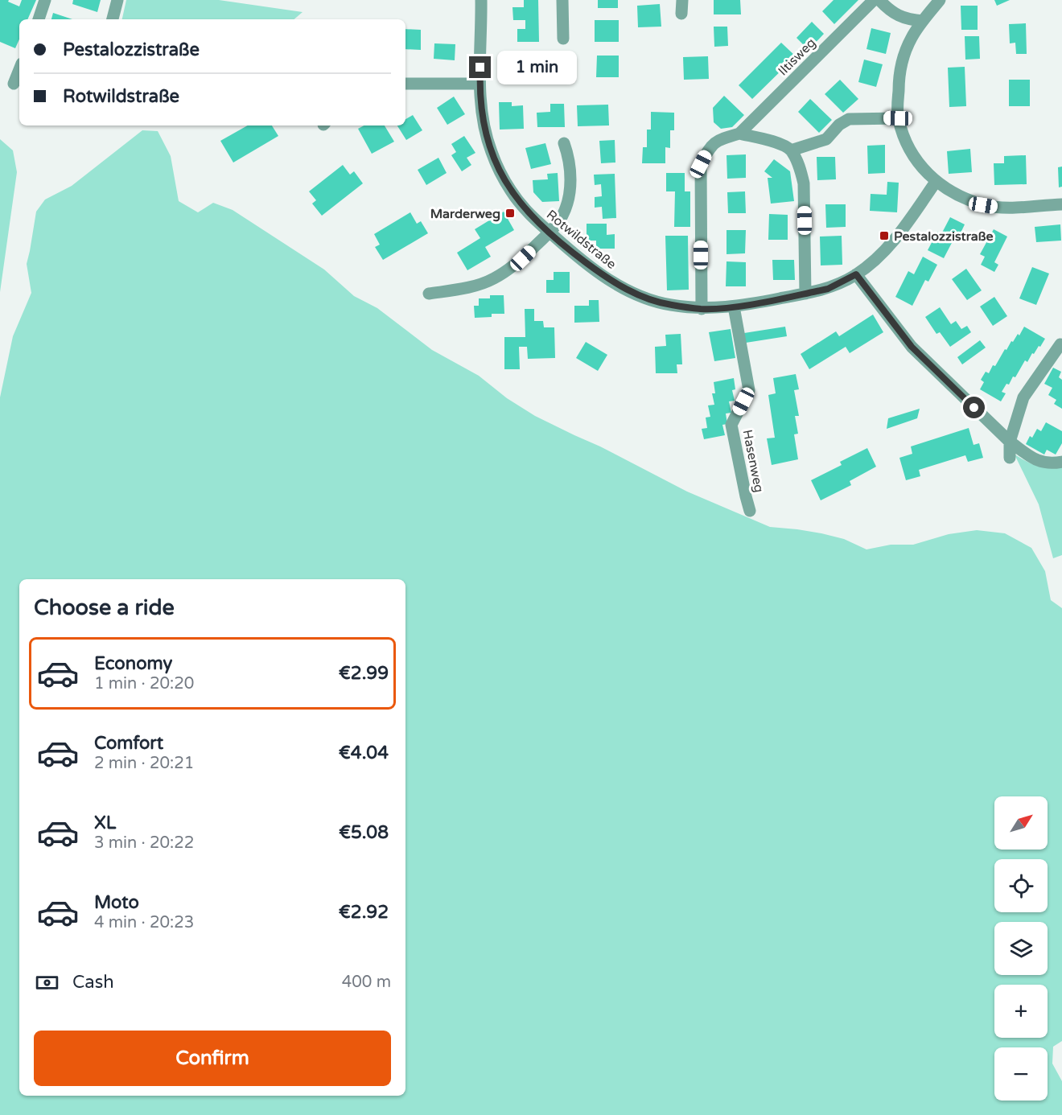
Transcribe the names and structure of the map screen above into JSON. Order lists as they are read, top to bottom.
{
  "streets": {
    "street": ["Iltisweg", "Rotwildstraße", "Hasenweg"]
  },
  "crossings": [
    ["Rotwildstraße", "Hasenweg"]
  ],
  "places": {
    "transit": ["Marderweg", "Pestalozzistraße"]
  },
  "north": "top right",
  "page": {
    "banner": ["Pestalozzistraße", "Rotwildstraße"],
    "bubble": "1 min",
    "heading": "Choose a ride",
    "list": [
      {
        "name": "Economy",
        "note": "1 min · 20:20",
        "value": "€2.99"
      },
      {
        "name": "Comfort",
        "note": "2 min · 20:21",
        "value": "€4.04"
      },
      {
        "name": "XL",
        "note": "3 min · 20:22",
        "value": "€5.08"
      },
      {
        "name": "Moto",
        "note": "4 min · 20:23",
        "value": "€2.92"
      }
    ],
    "map_buttons": ["+", "−"],
    "pay": ["Cash", "400 m"],
    "buttons": "Confirm"
  }
}
